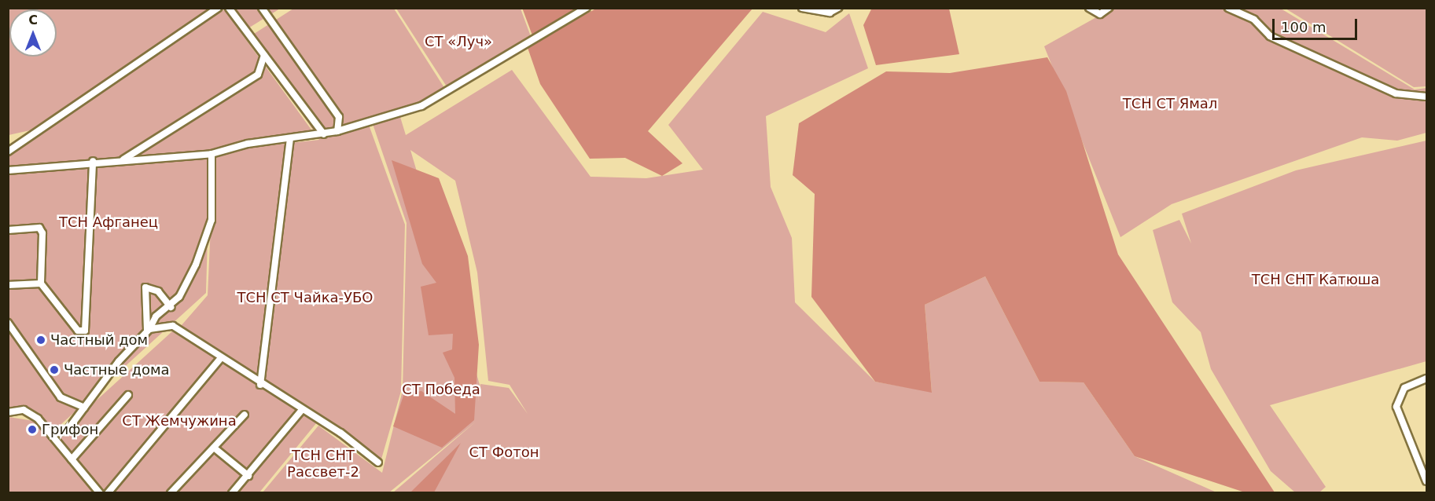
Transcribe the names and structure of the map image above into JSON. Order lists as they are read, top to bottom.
{
  "parks": [
    "СТ «Луч»",
    "ТСН СТ Ямал",
    "ТСН Афганец",
    "ТСН СНТ Катюша",
    "ТСН СТ Чайка-УБО",
    "СТ Победа",
    "СТ Жемчужина",
    "СТ Фотон",
    "ТСН СНТ Рассвет-2"
  ],
  "places": ["Частный дом", "Частные дома", "Грифон"],
  "scale_bar": "100 m",
  "north": "top"
}
